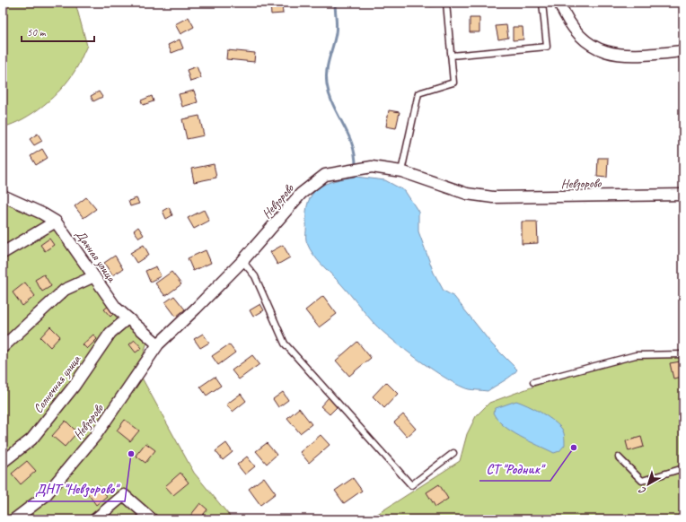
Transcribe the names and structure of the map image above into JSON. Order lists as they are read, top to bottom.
{
  "streets": {
    "street": ["Невзорово", "Дачная улица", "Солнечная улица"]
  },
  "crossings": [
    ["Невзорово", "Дачная улица"],
    ["Дачная улица", "Солнечная улица"]
  ],
  "places": ["СТ \"Родник\"", "ДНТ \"Невзорово\""],
  "scale_bar": "50 m",
  "north": "bottom left"
}
